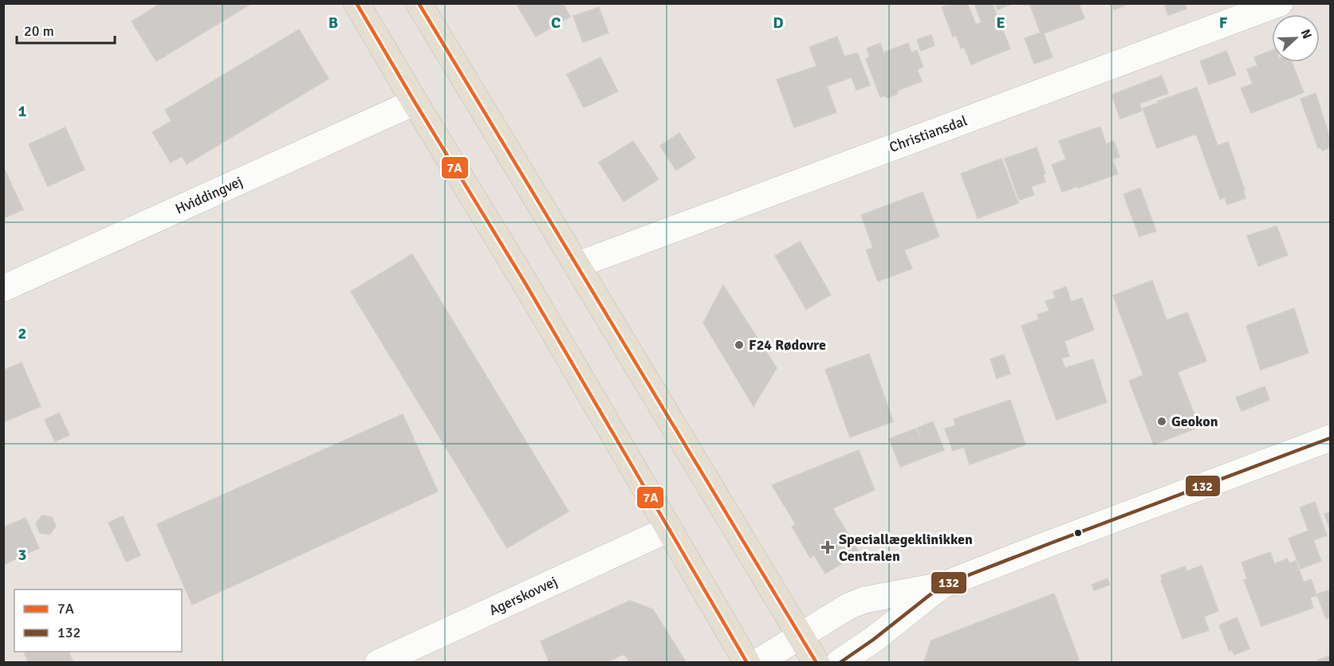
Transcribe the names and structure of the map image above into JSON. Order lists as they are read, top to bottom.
{
  "streets": {
    "street": ["Christiansdal", "Hviddingvej", "Agerskovvej"]
  },
  "places": {
    "other": ["F24 Rødovre", "Geokon"],
    "health": ["Speciallægeklinikken Centralen"]
  },
  "lines": ["transit line 7A", "transit line 132"],
  "legend": ["7A", "132"],
  "scale_bar": "20 m",
  "north": "right",
  "grid": {
    "columns": [
      "B",
      "C",
      "D",
      "E",
      "F"
    ],
    "rows": ["1", "2", "3"]
  }
}
